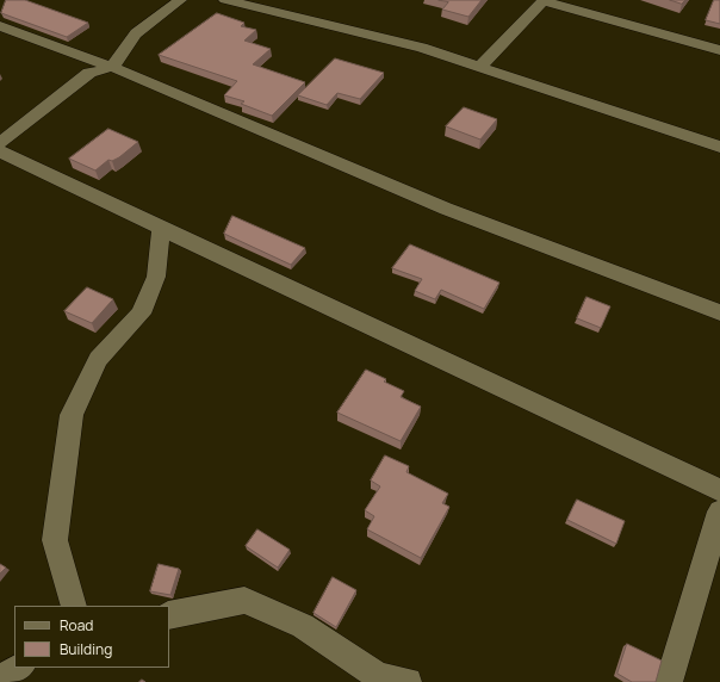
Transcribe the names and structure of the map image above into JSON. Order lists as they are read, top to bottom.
{
  "legend": ["Road", "Building"]
}
